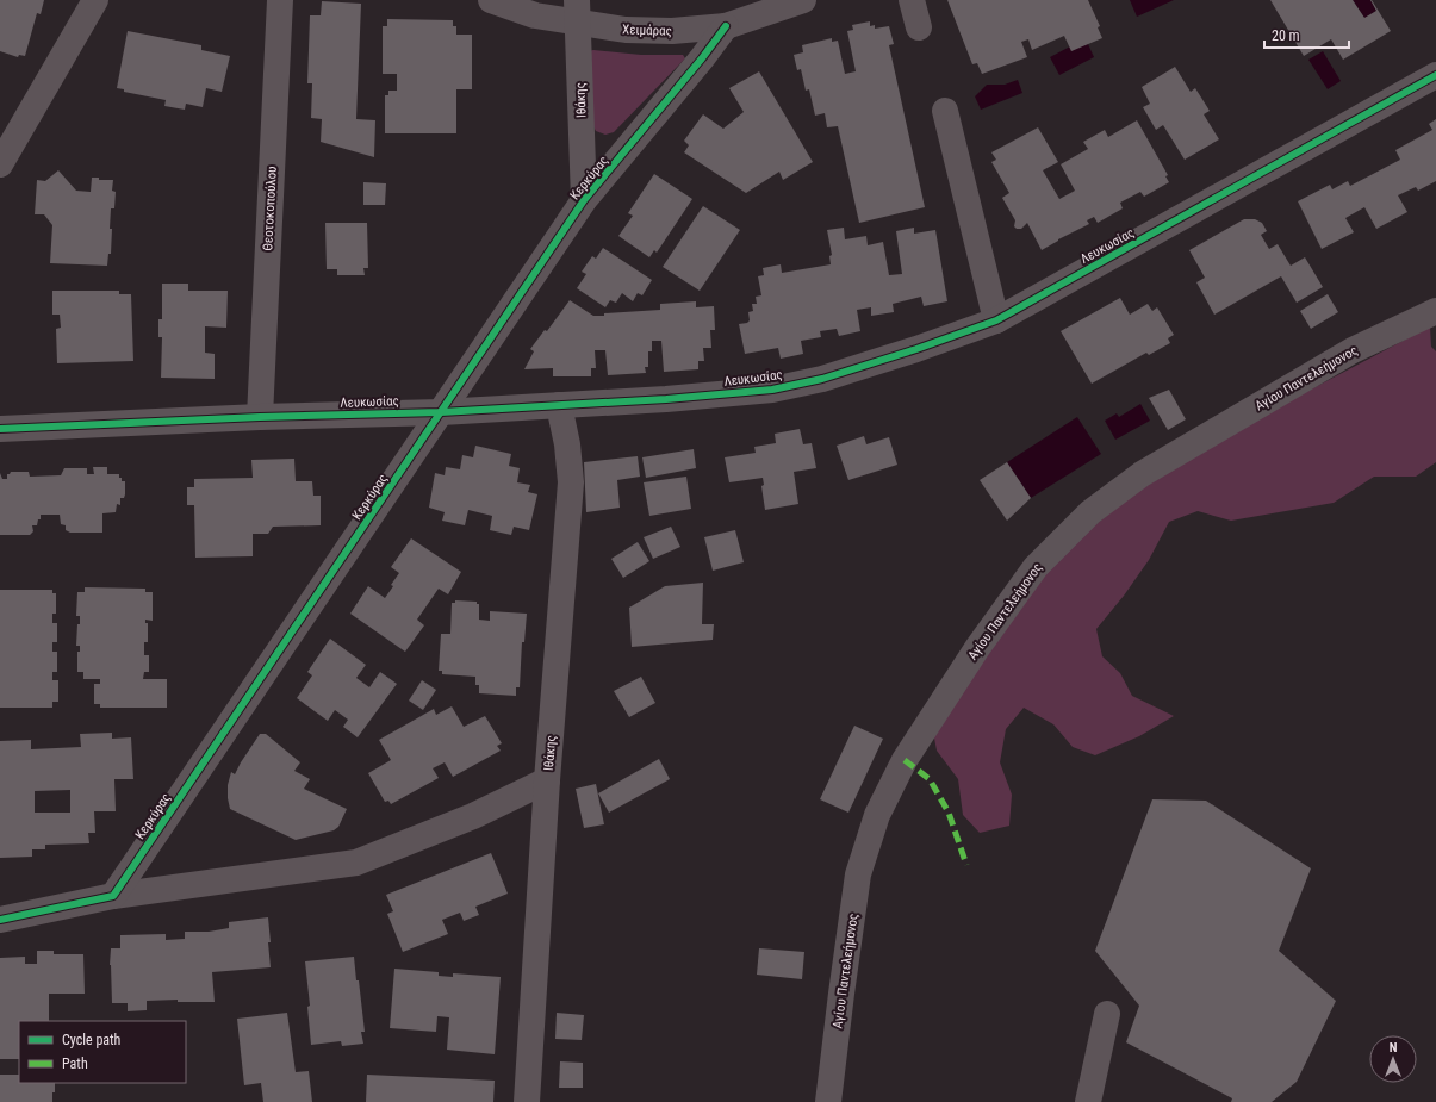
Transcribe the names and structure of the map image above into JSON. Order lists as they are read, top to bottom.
{
  "streets": {
    "street": [
      "Χειμάρας",
      "Ιθάκης",
      "Κερκύρας",
      "Θεοτοκοπούλου",
      "Λευκωσίας",
      "Αγίου Παντελεήμονος"
    ]
  },
  "crossings": [
    ["Χειμάρας", "Ιθάκης"],
    ["Χειμάρας", "Κερκύρας"],
    ["Ιθάκης", "Κερκύρας"],
    ["Ιθάκης", "Λευκωσίας"],
    ["Κερκύρας", "Λευκωσίας"],
    ["Θεοτοκοπούλου", "Λευκωσίας"]
  ],
  "legend": ["Cycle path", "Path"],
  "scale_bar": "20 m",
  "north": "top"
}
